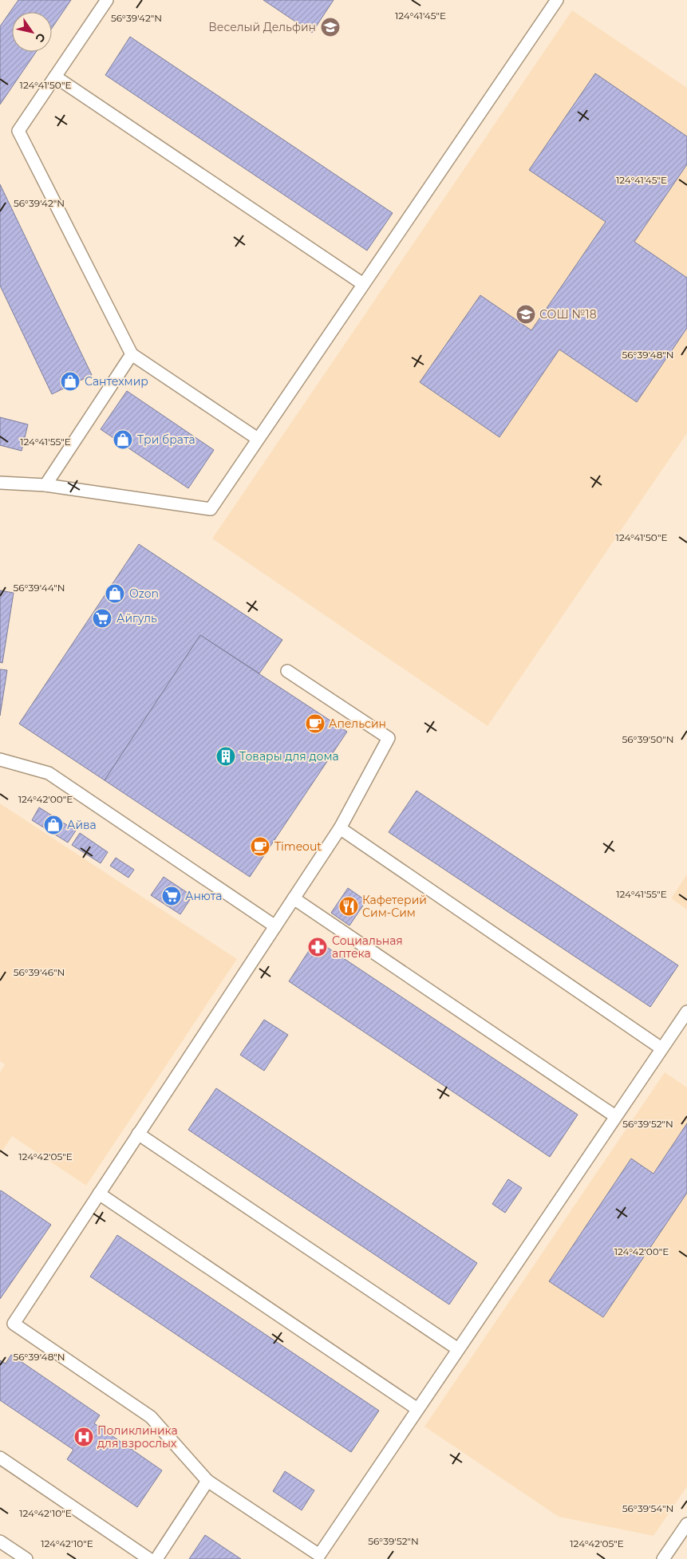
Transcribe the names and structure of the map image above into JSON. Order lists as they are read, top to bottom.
{
  "places": {
    "school or university": ["Веселый Дельфин", "СОШ №18"],
    "shop": [
      "Сантехмир",
      "Три брата",
      "Ozon",
      "Айва"
    ],
    "supermarket": ["Айгуль", "Анюта"],
    "cafe": ["Апельсин", "Timeout"],
    "building": ["Товары для дома"],
    "restaurant": ["Кафетерий Сим-Сим"],
    "pharmacy": ["Социальная аптека"],
    "hospital": ["Поликлиника для взрослых"]
  },
  "north": "bottom right",
  "coordinates": [
    "124°41'45\"E",
    "56°39'42\"N",
    "124°41'50\"E",
    "56°39'48\"N",
    "124°41'55\"E",
    "56°39'44\"N",
    "56°39'50\"N",
    "124°42'00\"E",
    "56°39'46\"N",
    "56°39'52\"N",
    "124°42'05\"E",
    "56°39'54\"N",
    "124°42'10\"E"
  ]
}
